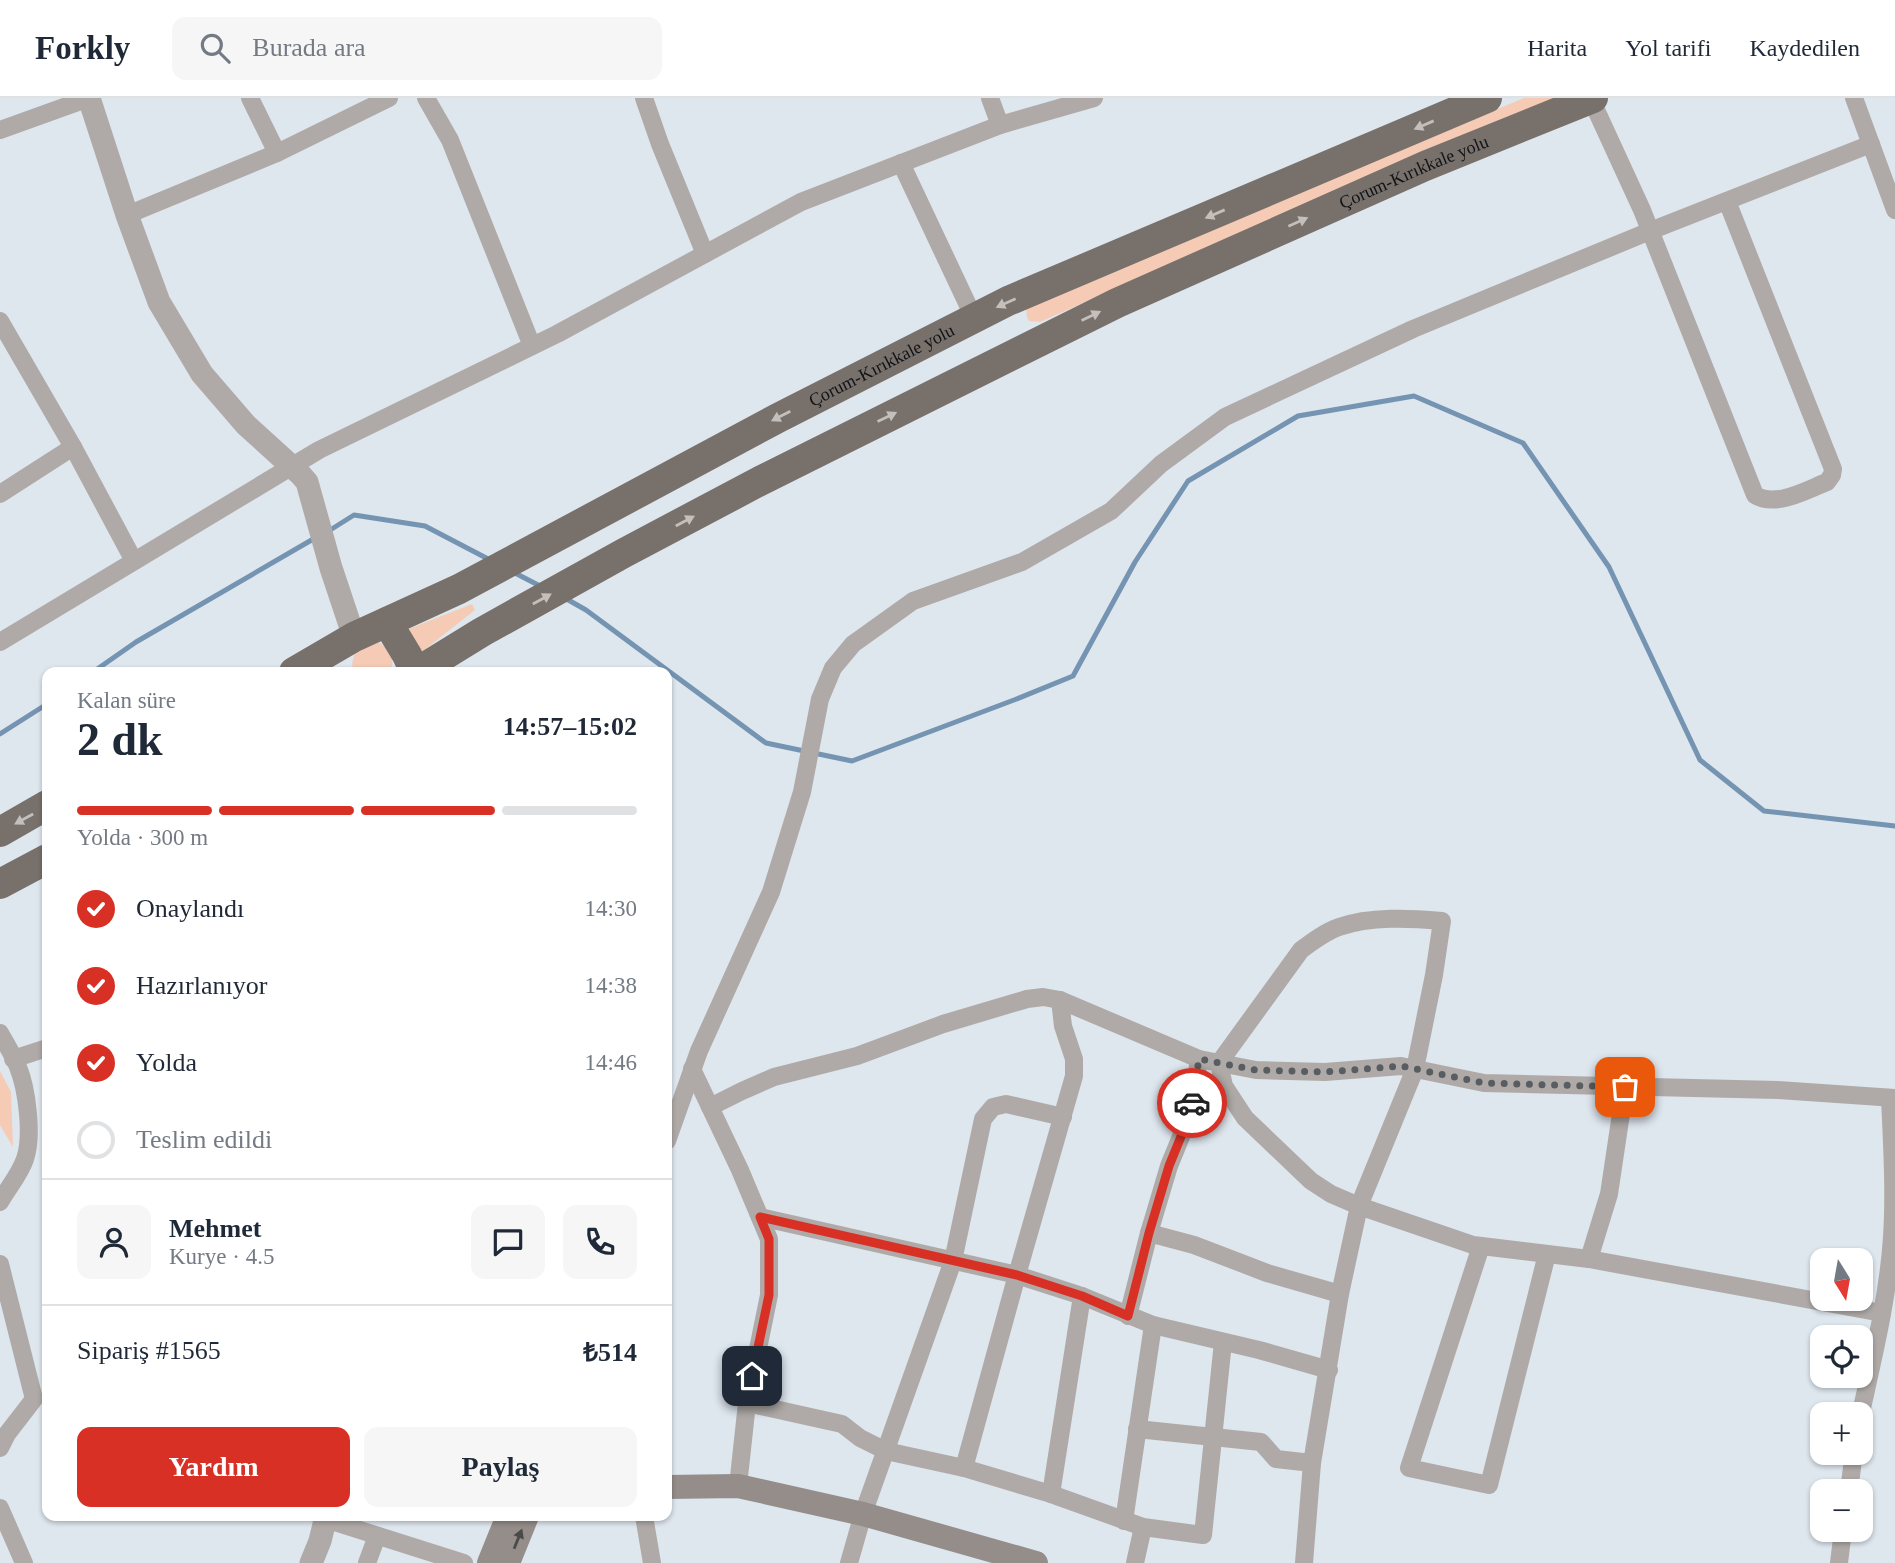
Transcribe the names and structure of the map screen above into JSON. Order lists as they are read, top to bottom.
{
  "streets": {
    "highway": ["Çorum-Kırıkkale yolu"]
  },
  "north": "bottom",
  "page": {
    "header": "Forkly",
    "search": "Burada ara",
    "nav": ["Harita", "Yol tarifi", "Kaydedilen"],
    "heading": ["2 dk", "Kalan süre", "14:57–15:02"],
    "panel": [
      "Mehmet",
      "Kurye · 4.5",
      "Sipariş #1565",
      "₺514"
    ],
    "bar": "Yolda · 300 m",
    "list": [
      ["Onaylandı", "14:30"],
      ["Hazırlanıyor", "14:38"],
      ["Yolda", "14:46"],
      "Teslim edildi"
    ],
    "map_buttons": ["+", "−"],
    "buttons": ["Yardım", "Paylaş"]
  }
}
